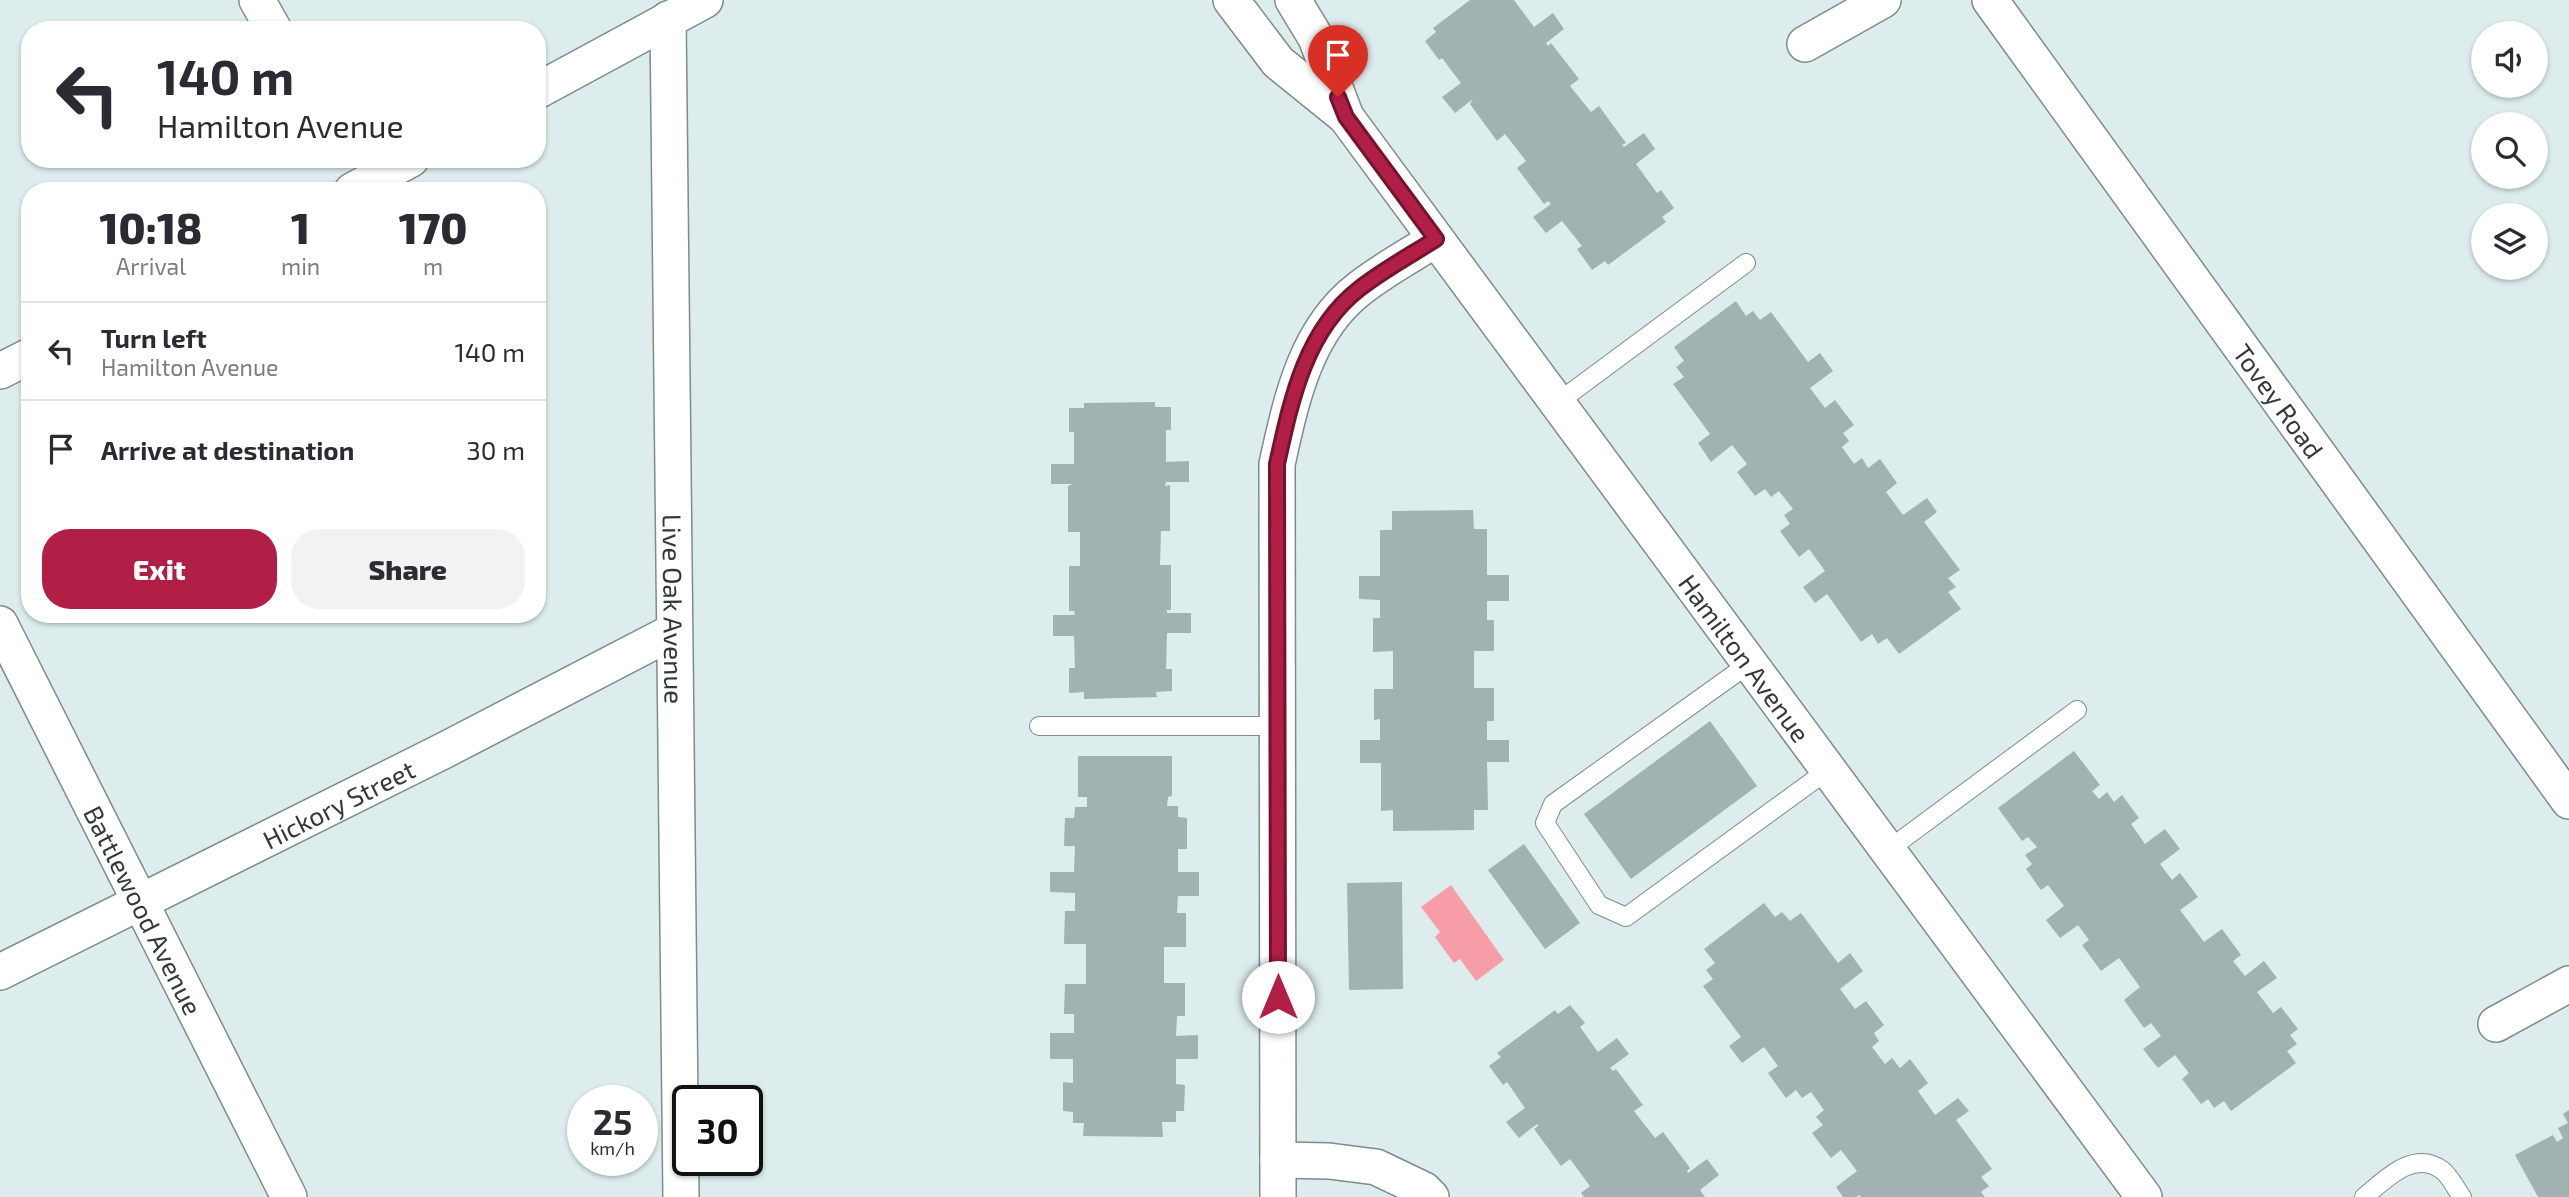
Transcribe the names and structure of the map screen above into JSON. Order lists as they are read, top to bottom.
{
  "streets": {
    "street": [
      "Tovey Road",
      "Live Oak Avenue",
      "Hamilton Avenue",
      "Hickory Street",
      "Battlewood Avenue"
    ]
  },
  "crossings": [
    ["Live Oak Avenue", "Hickory Street"],
    ["Hickory Street", "Battlewood Avenue"]
  ],
  "page": {
    "turn": ["140 m", "Hamilton Avenue"],
    "eta": [
      "10:18",
      "Arrival",
      "1",
      "min",
      "170",
      "m"
    ],
    "list": [
      {
        "name": "Turn left",
        "note": "Hamilton Avenue",
        "value": "140 m"
      },
      {
        "name": "Arrive at destination",
        "value": "30 m"
      }
    ],
    "buttons": ["Exit", "Share"],
    "speed": "25 km/h",
    "limit": "30"
  }
}
